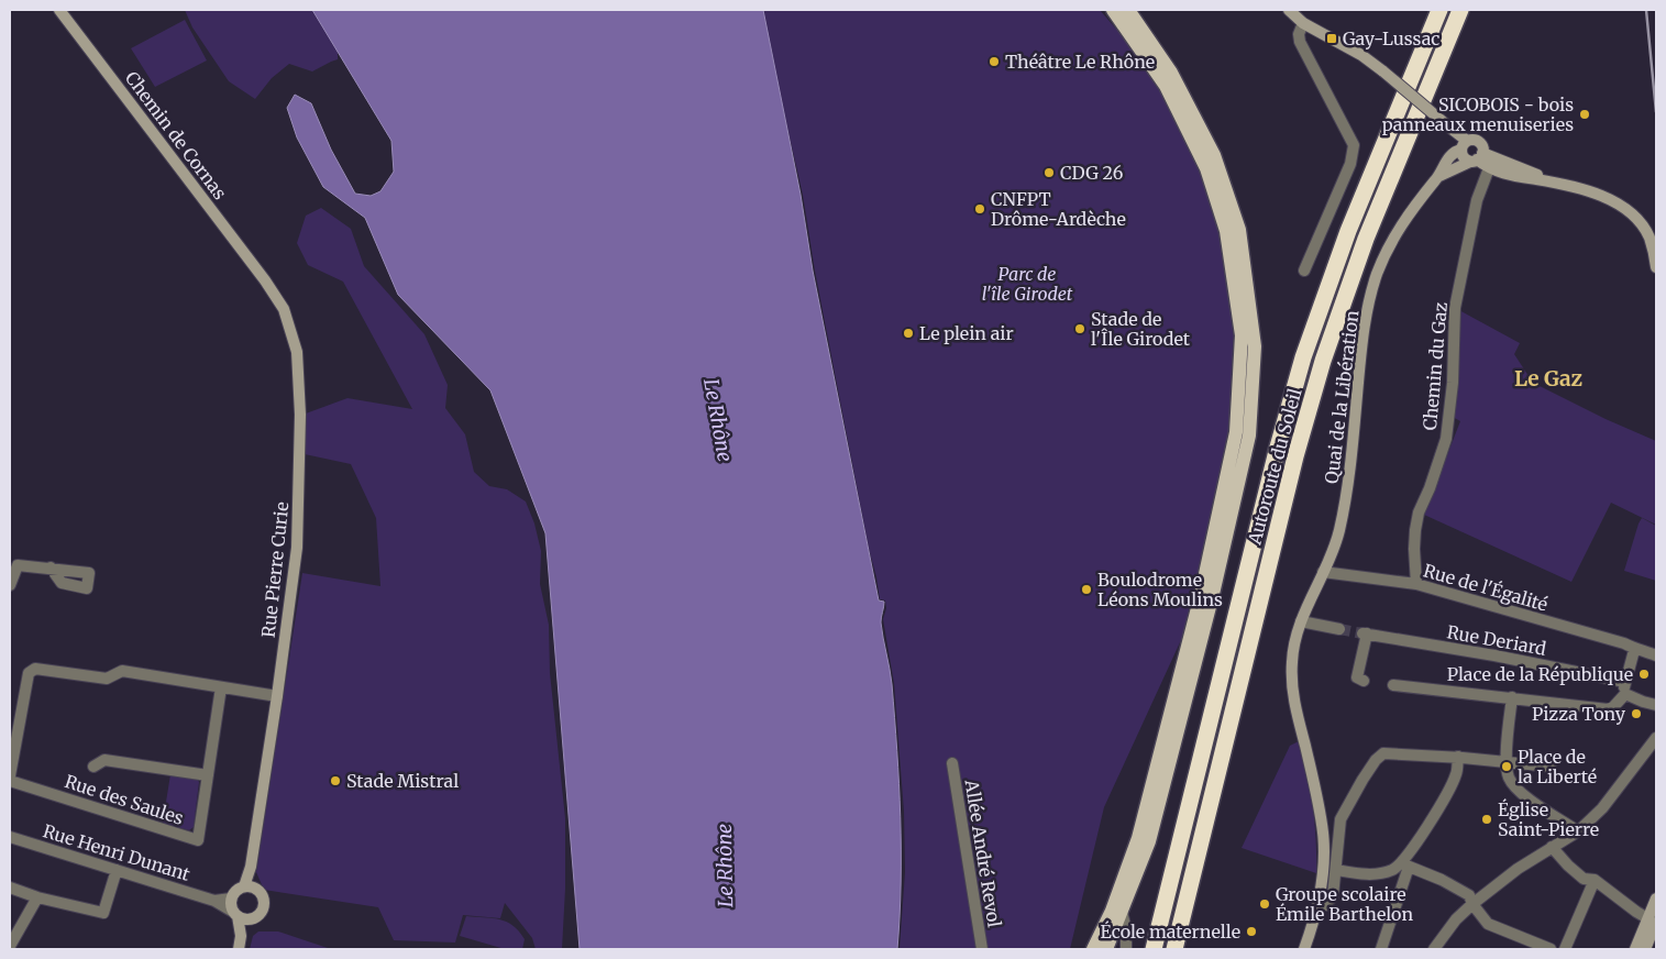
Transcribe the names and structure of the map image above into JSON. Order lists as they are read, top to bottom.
{
  "streets": {
    "highway": ["Autoroute du Soleil"],
    "street": [
      "Chemin de Cornas",
      "Chemin du Gaz",
      "Quai de la Libération",
      "Rue Pierre Curie",
      "Rue de l'Égalité",
      "Rue Deriard",
      "Rue des Saules",
      "Rue Henri Dunant",
      "Allée André Revol"
    ]
  },
  "crossings": [
    ["Chemin de Cornas", "Rue Pierre Curie"],
    ["Chemin du Gaz", "Rue de l'Égalité"],
    ["Quai de la Libération", "Rue de l'Égalité"],
    ["Rue Pierre Curie", "Rue Henri Dunant"]
  ],
  "districts": ["Le Gaz"],
  "water": ["Le Rhône"],
  "parks": ["Parc de l'île Girodet"],
  "places": {
    "transit": ["Gay-Lussac"],
    "other": [
      "Théâtre Le Rhône",
      "SICOBOIS - bois panneaux menuiseries",
      "CDG 26",
      "CNFPT Drôme-Ardèche",
      "Stade de l'Île Girodet",
      "Le plein air",
      "Boulodrome Léons Moulins",
      "Place de la République",
      "Pizza Tony",
      "Place de la Liberté",
      "Stade Mistral",
      "Église Saint-Pierre",
      "Groupe scolaire Émile Barthelon",
      "École maternelle"
    ]
  }
}
